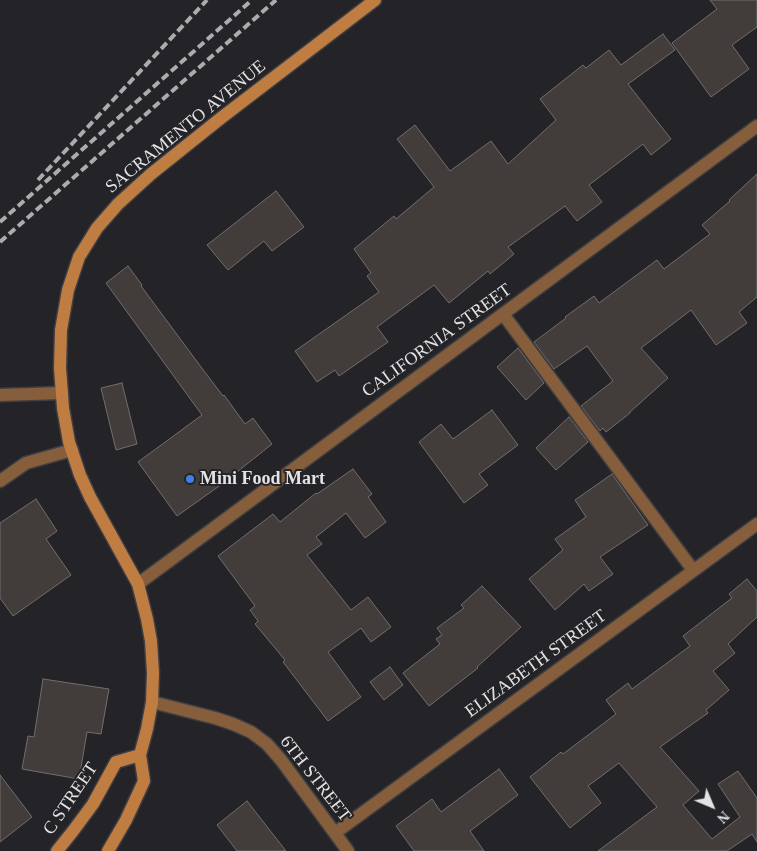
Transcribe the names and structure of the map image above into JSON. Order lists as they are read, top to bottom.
{
  "streets": {
    "main road": ["SACRAMENTO AVENUE", "C STREET"],
    "street": ["CALIFORNIA STREET", "ELIZABETH STREET", "6TH STREET"]
  },
  "crossings": [
    ["SACRAMENTO AVENUE", "CALIFORNIA STREET"],
    ["ELIZABETH STREET", "6TH STREET"]
  ],
  "places": ["Mini Food Mart"],
  "north": "bottom right"
}
